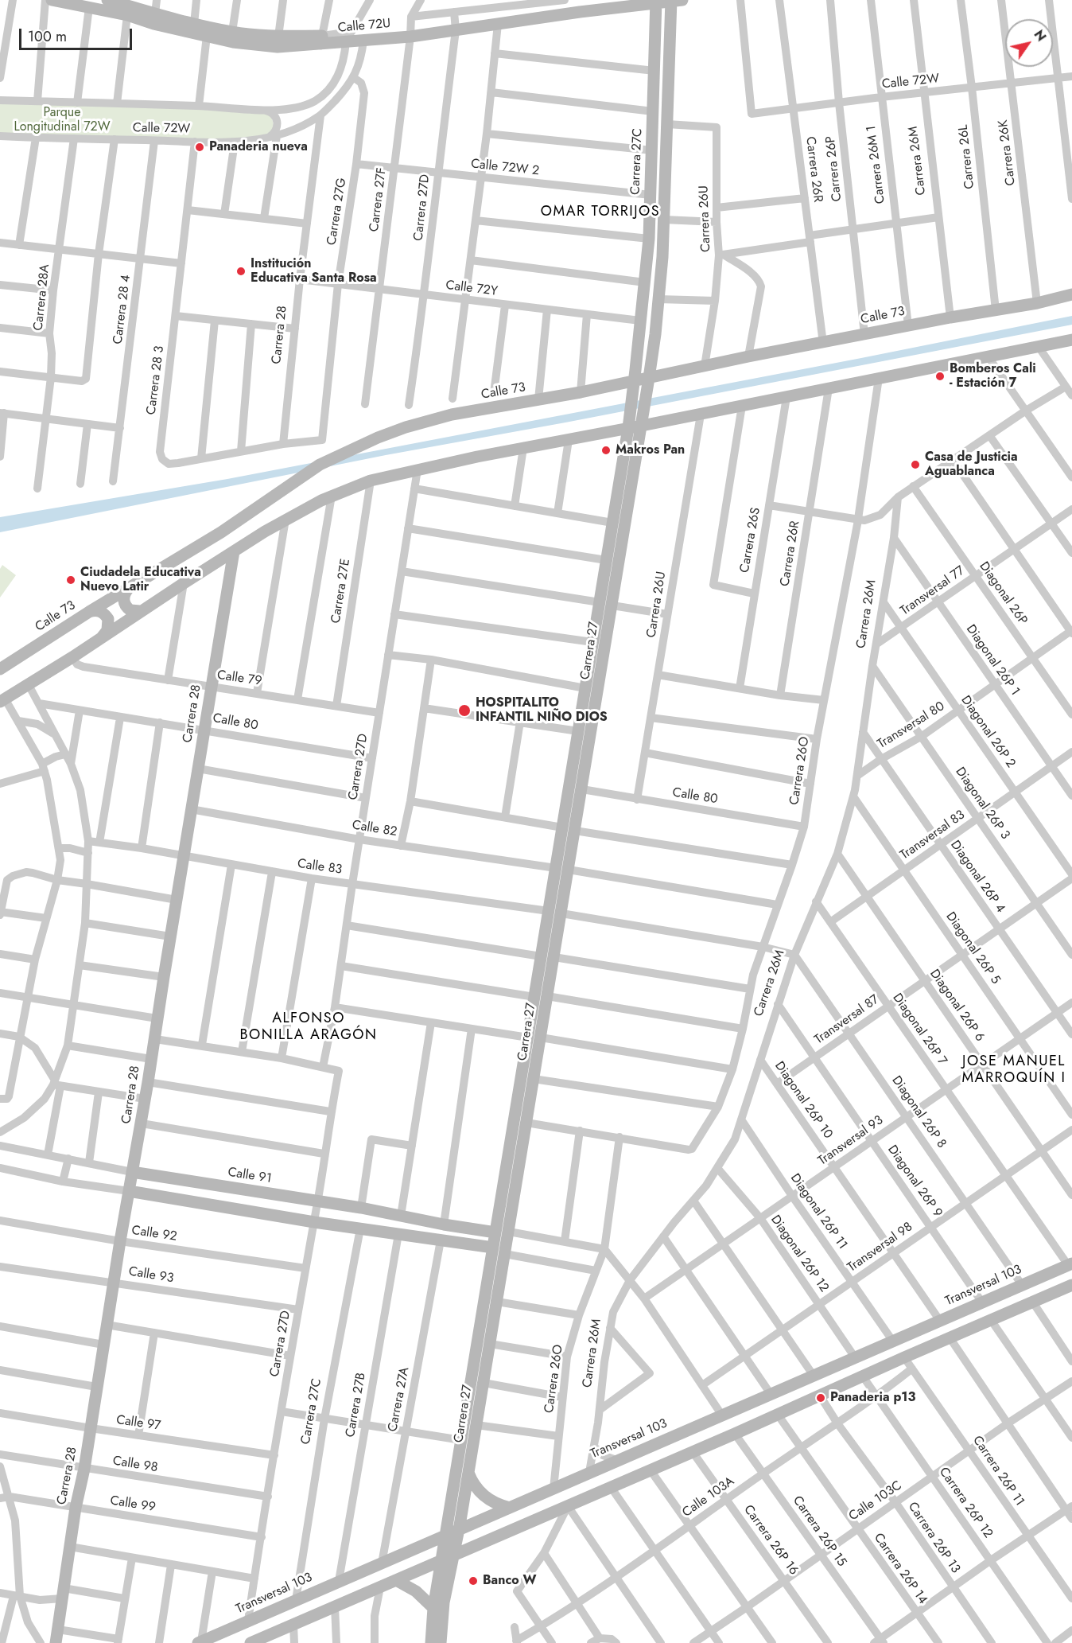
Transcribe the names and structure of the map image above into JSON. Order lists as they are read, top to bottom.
{
  "streets": {
    "street": [
      "Calle 72U",
      "Calle 72W",
      "Carrera 26K",
      "Carrera 26L",
      "Carrera 26M",
      "Carrera 27C",
      "Carrera 26M 1",
      "Calle 72W 2",
      "Carrera 26P",
      "Carrera 26R",
      "Carrera 27F",
      "Carrera 27D",
      "Carrera 27G",
      "Carrera 26U",
      "Calle 72Y",
      "Carrera 28A",
      "Carrera 28 4",
      "Calle 73",
      "Carrera 28",
      "Carrera 28 3",
      "Carrera 26S",
      "Carrera 27E",
      "Transversal 77",
      "Diagonal 26P",
      "Carrera 27",
      "Diagonal 26P 1",
      "Calle 79",
      "Calle 80",
      "Transversal 80",
      "Diagonal 26P 2",
      "Carrera 26O",
      "Diagonal 26P 3",
      "Calle 82",
      "Transversal 83",
      "Calle 83",
      "Diagonal 26P 4",
      "Diagonal 26P 5",
      "Diagonal 26P 6",
      "Transversal 87",
      "Diagonal 26P 7",
      "Diagonal 26P 10",
      "Diagonal 26P 8",
      "Transversal 93",
      "Calle 91",
      "Diagonal 26P 9",
      "Diagonal 26P 11",
      "Calle 92",
      "Transversal 98",
      "Diagonal 26P 12",
      "Calle 93",
      "Transversal 103",
      "Carrera 27A",
      "Carrera 27B",
      "Calle 97",
      "Calle 98",
      "Carrera 26P 11",
      "Calle 103A",
      "Calle 103C",
      "Carrera 26P 12",
      "Calle 99",
      "Carrera 26P 15",
      "Carrera 26P 13",
      "Carrera 26P 16",
      "Carrera 26P 14"
    ]
  },
  "crossings": [
    ["Calle 72U", "Calle 72W"],
    ["Calle 72U", "Carrera 27C"],
    ["Calle 72U", "Carrera 27F"],
    ["Calle 72U", "Carrera 27D"],
    ["Calle 72W", "Carrera 26K"],
    ["Calle 72W", "Carrera 26L"],
    ["Calle 72W", "Carrera 26M"],
    ["Calle 72W", "Carrera 26M 1"],
    ["Calle 72W", "Carrera 26P"],
    ["Calle 72W", "Carrera 26R"],
    ["Calle 72W", "Carrera 27G"],
    ["Calle 72W", "Carrera 28A"],
    ["Calle 72W", "Carrera 28 4"],
    ["Calle 72W", "Carrera 28"],
    ["Calle 72W", "Carrera 28 3"],
    ["Carrera 26K", "Calle 73"],
    ["Carrera 26L", "Calle 73"],
    ["Carrera 26M", "Calle 73"],
    ["Carrera 26M", "Transversal 77"],
    ["Carrera 26M", "Diagonal 26P 1"],
    ["Carrera 26M", "Transversal 80"],
    ["Carrera 26M", "Diagonal 26P 2"],
    ["Carrera 26M", "Diagonal 26P 3"],
    ["Carrera 26M", "Diagonal 26P 4"],
    ["Carrera 26M", "Diagonal 26P 5"],
    ["Carrera 26M", "Diagonal 26P 6"],
    ["Carrera 26M", "Diagonal 26P 7"],
    ["Carrera 26M", "Diagonal 26P 10"],
    ["Carrera 26M", "Diagonal 26P 8"],
    ["Carrera 26M", "Diagonal 26P 9"],
    ["Carrera 26M", "Diagonal 26P 11"],
    ["Carrera 26M", "Diagonal 26P 12"],
    ["Carrera 26M", "Transversal 103"],
    ["Carrera 27C", "Calle 72W 2"],
    ["Carrera 27C", "Calle 72Y"],
    ["Carrera 27C", "Calle 73"],
    ["Carrera 27C", "Transversal 103"],
    ["Carrera 26M 1", "Calle 73"],
    ["Calle 72W 2", "Carrera 27F"],
    ["Calle 72W 2", "Carrera 27D"],
    ["Calle 72W 2", "Carrera 27G"],
    ["Carrera 26P", "Calle 73"],
    ["Carrera 26R", "Calle 73"],
    ["Carrera 27F", "Calle 72Y"],
    ["Carrera 27D", "Calle 72Y"],
    ["Carrera 27D", "Calle 79"],
    ["Carrera 27D", "Calle 80"],
    ["Carrera 27D", "Calle 82"],
    ["Carrera 27D", "Calle 83"],
    ["Carrera 27D", "Calle 91"],
    ["Carrera 27D", "Calle 92"],
    ["Carrera 27D", "Calle 93"],
    ["Carrera 27D", "Transversal 103"],
    ["Carrera 27D", "Calle 97"],
    ["Carrera 27D", "Calle 98"],
    ["Carrera 27D", "Calle 99"],
    ["Carrera 27G", "Calle 72Y"],
    ["Carrera 27G", "Carrera 28 3"],
    ["Carrera 26U", "Calle 73"],
    ["Carrera 26U", "Calle 80"],
    ["Calle 72Y", "Carrera 28"],
    ["Carrera 28", "Carrera 28 3"],
    ["Carrera 28", "Calle 79"],
    ["Carrera 28", "Calle 80"],
    ["Carrera 28", "Calle 82"],
    ["Carrera 28", "Calle 83"],
    ["Carrera 28", "Calle 91"],
    ["Carrera 28", "Calle 92"],
    ["Carrera 28", "Calle 93"],
    ["Carrera 28", "Calle 97"],
    ["Carrera 28", "Calle 98"],
    ["Carrera 28", "Calle 99"],
    ["Carrera 27E", "Calle 79"],
    ["Transversal 77", "Diagonal 26P"],
    ["Transversal 77", "Diagonal 26P 1"],
    ["Transversal 77", "Diagonal 26P 2"],
    ["Diagonal 26P", "Transversal 80"],
    ["Carrera 27", "Calle 80"],
    ["Carrera 27", "Carrera 26O"],
    ["Carrera 27", "Calle 82"],
    ["Carrera 27", "Calle 83"],
    ["Carrera 27", "Calle 91"],
    ["Carrera 27", "Transversal 103"],
    ["Diagonal 26P 1", "Transversal 80"],
    ["Diagonal 26P 1", "Transversal 83"],
    ["Calle 80", "Carrera 26O"],
    ["Transversal 80", "Diagonal 26P 2"],
    ["Transversal 80", "Diagonal 26P 3"],
    ["Transversal 80", "Diagonal 26P 4"],
    ["Diagonal 26P 2", "Transversal 83"],
    ["Carrera 26O", "Transversal 103"],
    ["Diagonal 26P 3", "Transversal 83"],
    ["Diagonal 26P 3", "Transversal 87"],
    ["Transversal 83", "Diagonal 26P 4"],
    ["Transversal 83", "Diagonal 26P 5"],
    ["Transversal 83", "Diagonal 26P 6"],
    ["Transversal 83", "Diagonal 26P 7"],
    ["Diagonal 26P 4", "Transversal 87"],
    ["Diagonal 26P 4", "Transversal 93"],
    ["Diagonal 26P 5", "Transversal 87"],
    ["Diagonal 26P 5", "Transversal 93"],
    ["Diagonal 26P 6", "Transversal 87"],
    ["Diagonal 26P 6", "Transversal 93"],
    ["Diagonal 26P 6", "Transversal 98"],
    ["Transversal 87", "Diagonal 26P 7"],
    ["Transversal 87", "Diagonal 26P 10"],
    ["Transversal 87", "Diagonal 26P 8"],
    ["Transversal 87", "Diagonal 26P 9"],
    ["Diagonal 26P 7", "Transversal 93"],
    ["Diagonal 26P 7", "Transversal 98"],
    ["Diagonal 26P 7", "Transversal 103"],
    ["Diagonal 26P 10", "Transversal 93"],
    ["Diagonal 26P 10", "Transversal 98"],
    ["Diagonal 26P 10", "Transversal 103"],
    ["Diagonal 26P 8", "Transversal 93"],
    ["Diagonal 26P 8", "Transversal 98"],
    ["Diagonal 26P 8", "Transversal 103"],
    ["Transversal 93", "Diagonal 26P 9"],
    ["Transversal 93", "Diagonal 26P 11"],
    ["Transversal 93", "Diagonal 26P 12"],
    ["Diagonal 26P 9", "Transversal 98"],
    ["Diagonal 26P 9", "Transversal 103"],
    ["Diagonal 26P 11", "Transversal 98"],
    ["Diagonal 26P 11", "Transversal 103"],
    ["Transversal 98", "Diagonal 26P 12"],
    ["Diagonal 26P 12", "Transversal 103"],
    ["Transversal 103", "Carrera 27A"],
    ["Transversal 103", "Carrera 27B"],
    ["Carrera 26P 11", "Calle 103A"],
    ["Carrera 26P 11", "Calle 103C"],
    ["Calle 103A", "Carrera 26P 12"],
    ["Calle 103A", "Carrera 26P 15"],
    ["Calle 103A", "Carrera 26P 13"],
    ["Calle 103A", "Carrera 26P 16"],
    ["Calle 103A", "Carrera 26P 14"],
    ["Calle 103C", "Carrera 26P 12"],
    ["Calle 103C", "Carrera 26P 15"],
    ["Calle 103C", "Carrera 26P 13"],
    ["Calle 103C", "Carrera 26P 16"],
    ["Calle 103C", "Carrera 26P 14"]
  ],
  "districts": ["OMAR TORRIJOS", "ALFONSO BONILLA ARAGÓN", "JOSE MANUEL MARROQUÍN I"],
  "parks": ["Parque Longitudinal 72W"],
  "places": [
    "Panaderia nueva",
    "Institución Educativa Santa Rosa",
    "Bomberos Cali - Estación 7",
    "Makros Pan",
    "Casa de Justicia Aguablanca",
    "Ciudadela Educativa Nuevo Latir",
    "HOSPITALITO INFANTIL NIÑO DIOS",
    "Panaderia p13",
    "Banco W"
  ],
  "scale_bar": "100 m",
  "north": "top right"
}
